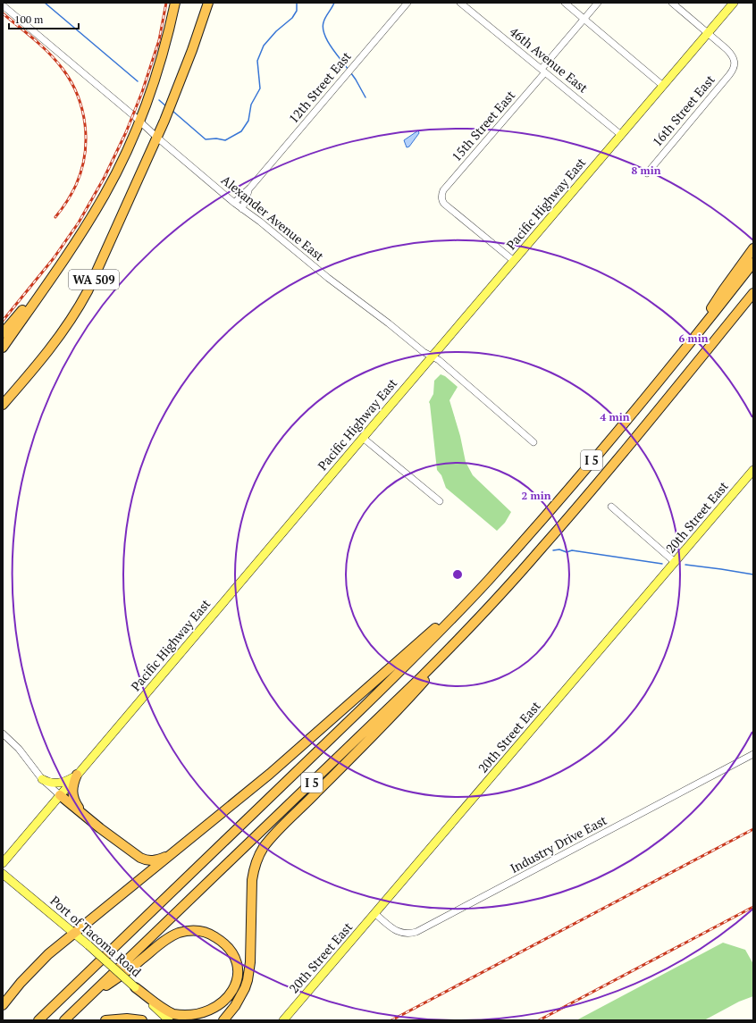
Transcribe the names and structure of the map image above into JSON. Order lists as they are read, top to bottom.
{
  "streets": {
    "highway": ["WA 509", "I 5"],
    "main road": ["Pacific Highway East", "20th Street East", "Port of Tacoma Road"],
    "street": [
      "46th Avenue East",
      "12th Street East",
      "16th Street East",
      "15th Street East",
      "Alexander Avenue East",
      "Industry Drive East"
    ]
  },
  "crossings": [
    ["46th Avenue East", "15th Street East"],
    ["46th Avenue East", "Pacific Highway East"],
    ["12th Street East", "Alexander Avenue East"],
    ["16th Street East", "Pacific Highway East"],
    ["15th Street East", "Pacific Highway East"],
    ["Pacific Highway East", "Alexander Avenue East"],
    ["Alexander Avenue East", "WA 509"],
    ["20th Street East", "Industry Drive East"]
  ],
  "scale_bar": "100 m",
  "rings": [
    "8 min",
    "6 min",
    "4 min",
    "2 min"
  ]
}
